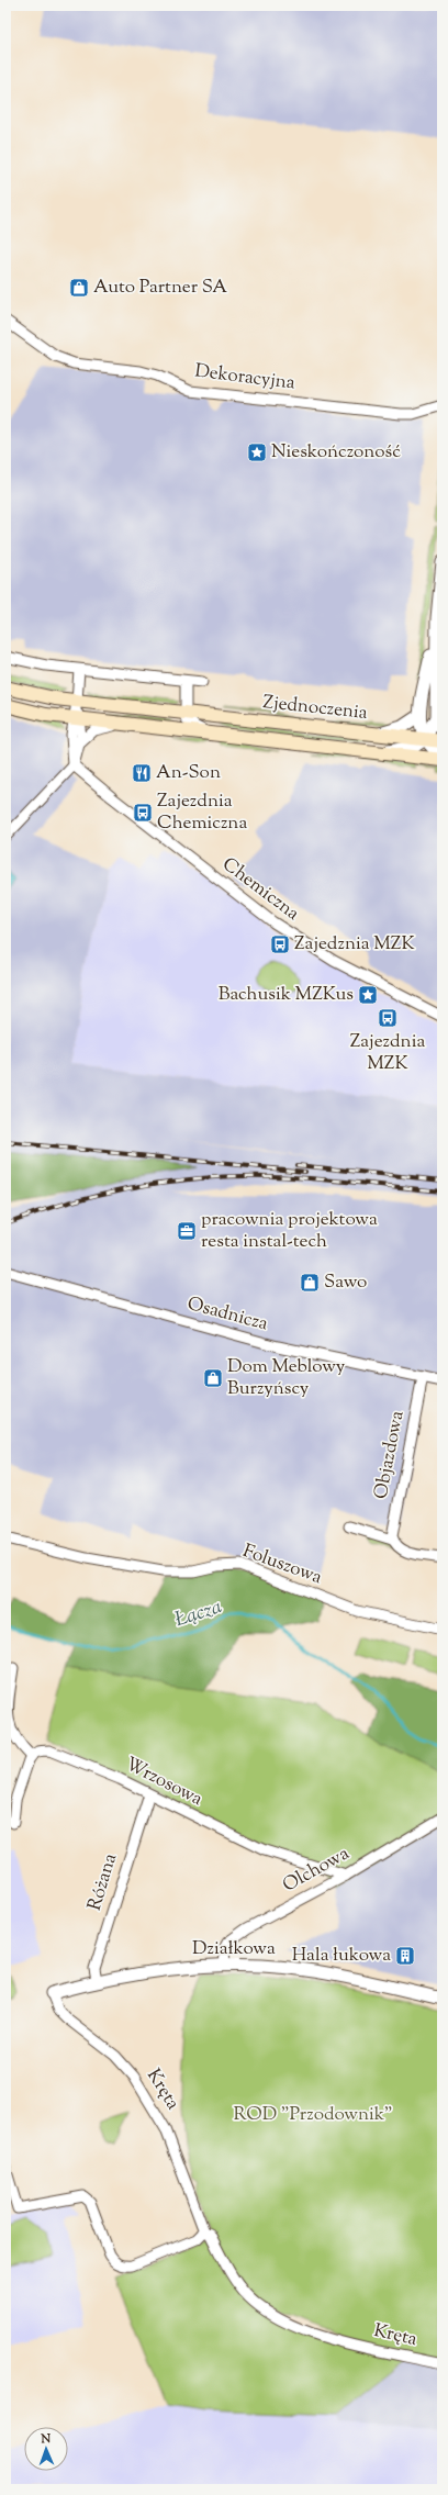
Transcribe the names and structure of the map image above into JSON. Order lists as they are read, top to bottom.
{
  "streets": {
    "main road": ["Zjednoczenia"],
    "street": [
      "Dekoracyjna",
      "Chemiczna",
      "Osadnicza",
      "Objazdowa",
      "Foluszowa",
      "Wrzosowa",
      "Olchowa",
      "Różana",
      "Działkowa",
      "Kręta"
    ]
  },
  "crossings": [
    ["Osadnicza", "Objazdowa"],
    ["Wrzosowa", "Olchowa"],
    ["Wrzosowa", "Różana"],
    ["Olchowa", "Działkowa"],
    ["Różana", "Działkowa"],
    ["Działkowa", "Kręta"]
  ],
  "water": ["Łącza"],
  "parks": ["ROD \"Przodownik\""],
  "places": {
    "shop": ["Auto Partner SA", "Sawo", "Dom Meblowy Burzyńscy"],
    "place": ["Nieskończoność", "Bachusik MZKus"],
    "restaurant": ["An-Son"],
    "bus stop": ["Zajezdnia Chemiczna", "Zajedznia MZK", "Zajezdnia MZK"],
    "office": ["pracownia projektowa resta instal-tech"],
    "building": ["Hala łukowa"]
  },
  "north": "top"
}
